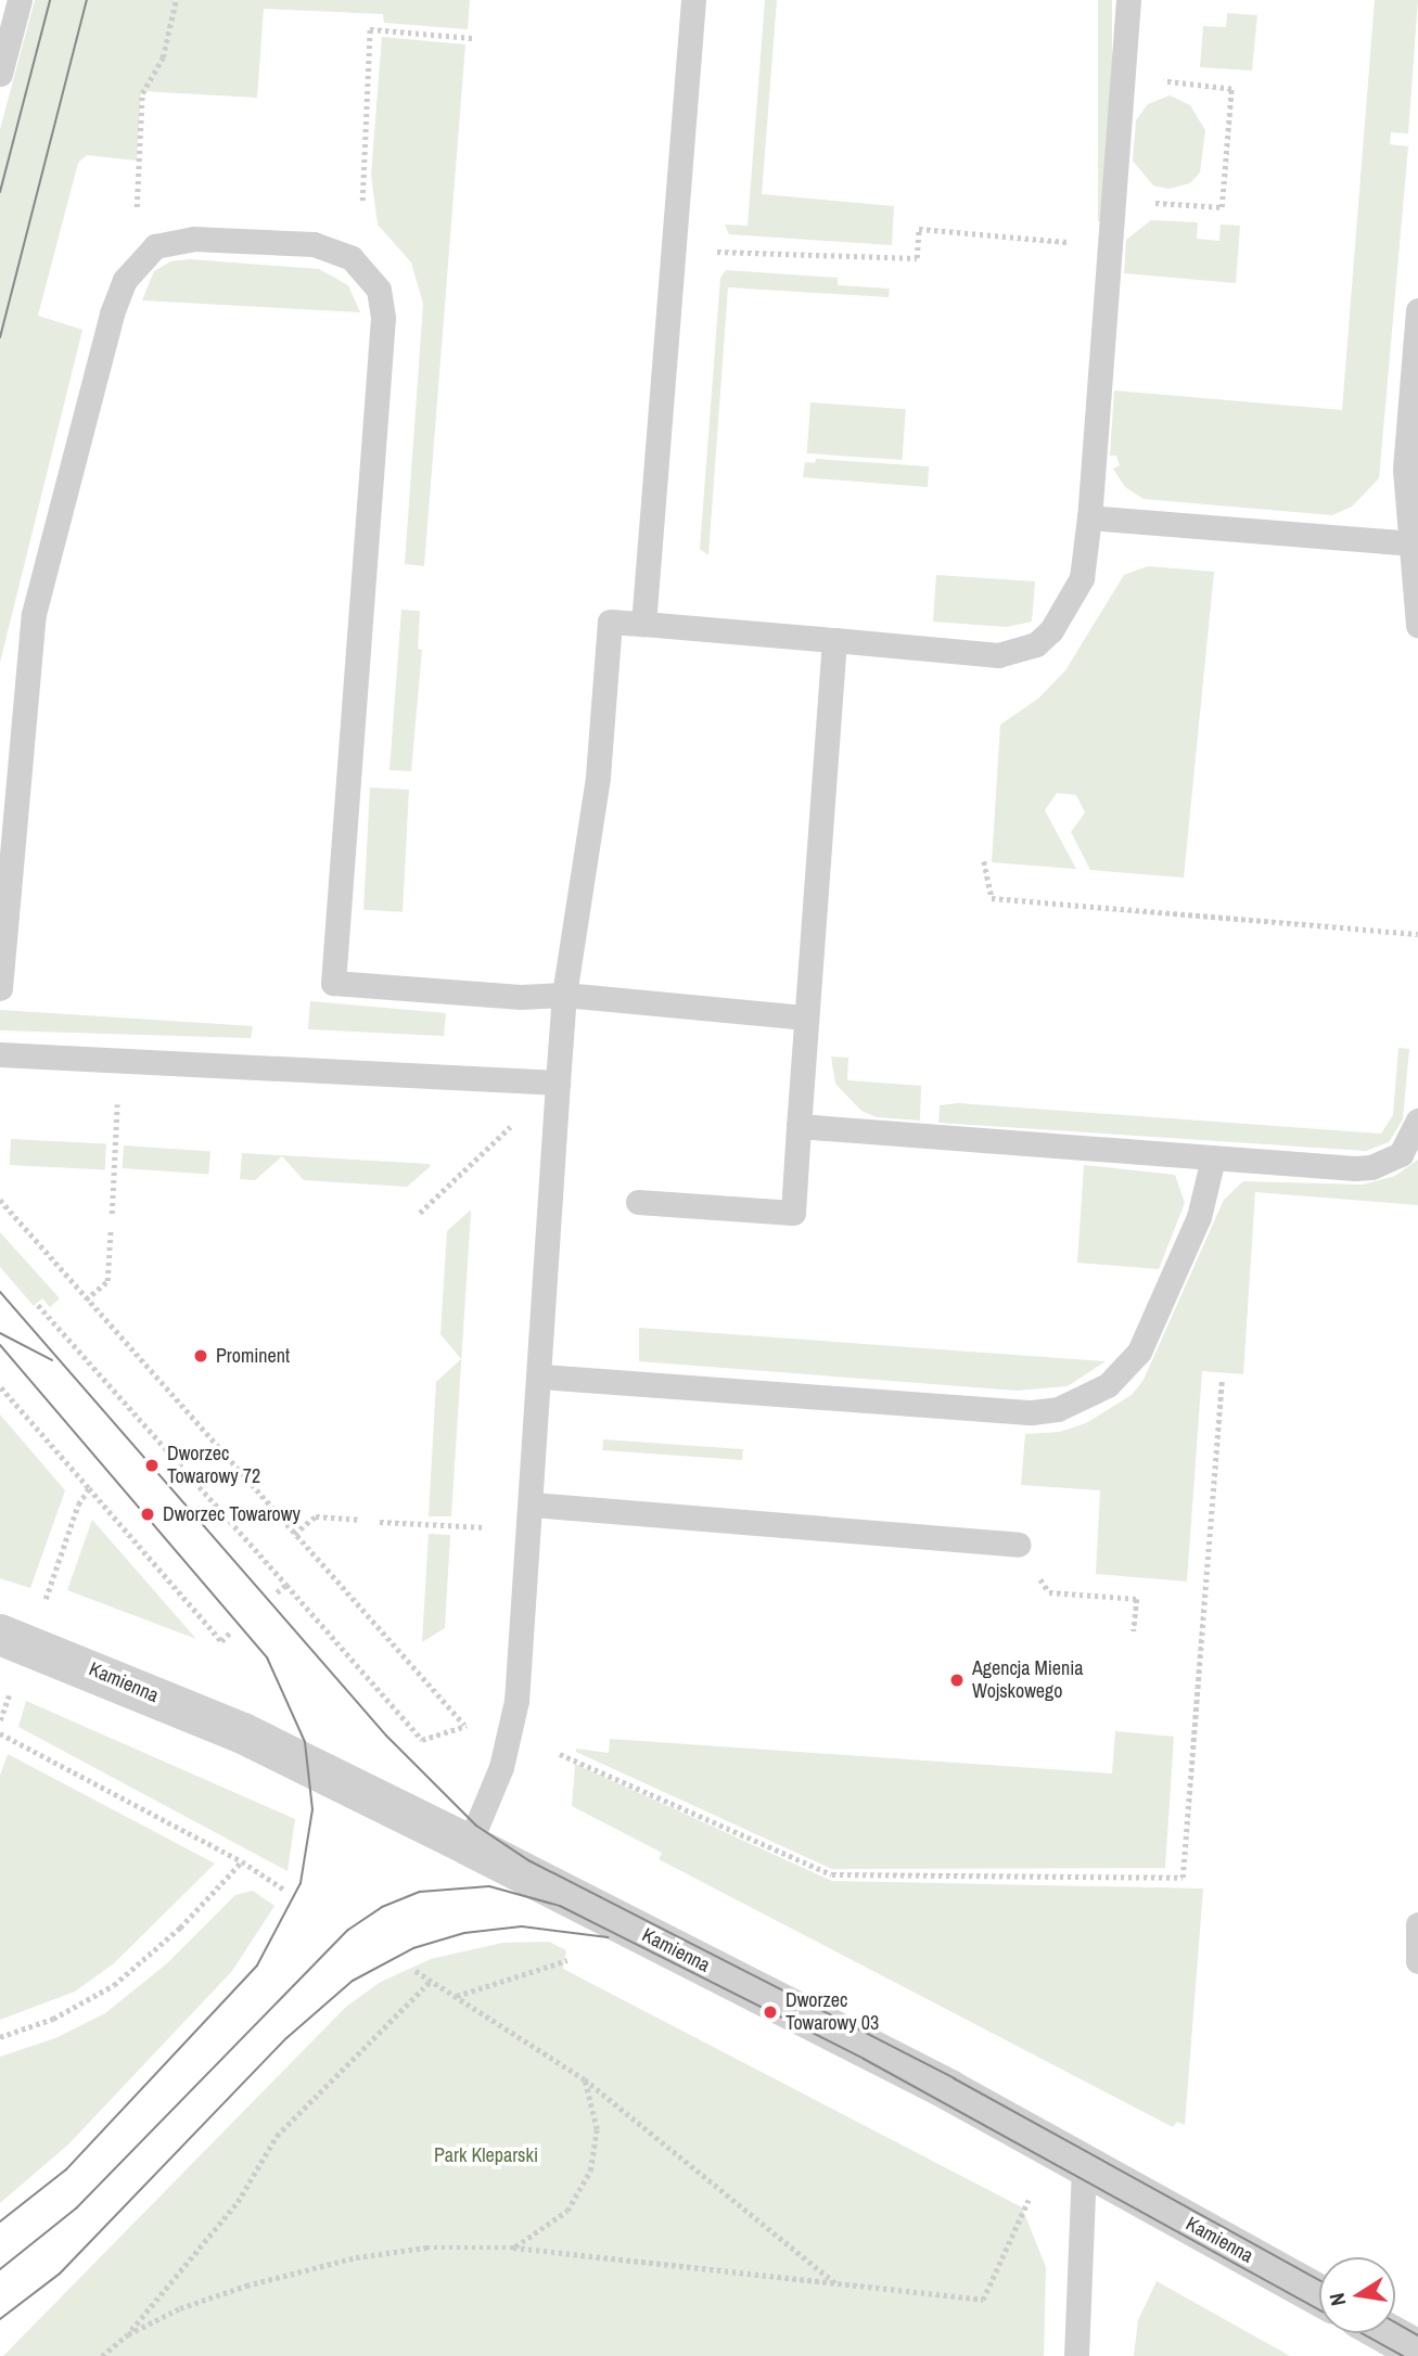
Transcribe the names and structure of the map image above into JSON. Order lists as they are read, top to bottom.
{
  "streets": {
    "street": ["Kamienna"]
  },
  "parks": ["Park Kleparski"],
  "places": [
    "Prominent",
    "Dworzec Towarowy 72",
    "Dworzec Towarowy",
    "Agencja Mienia Wojskowego",
    "Dworzec Towarowy 03"
  ],
  "north": "left"
}
